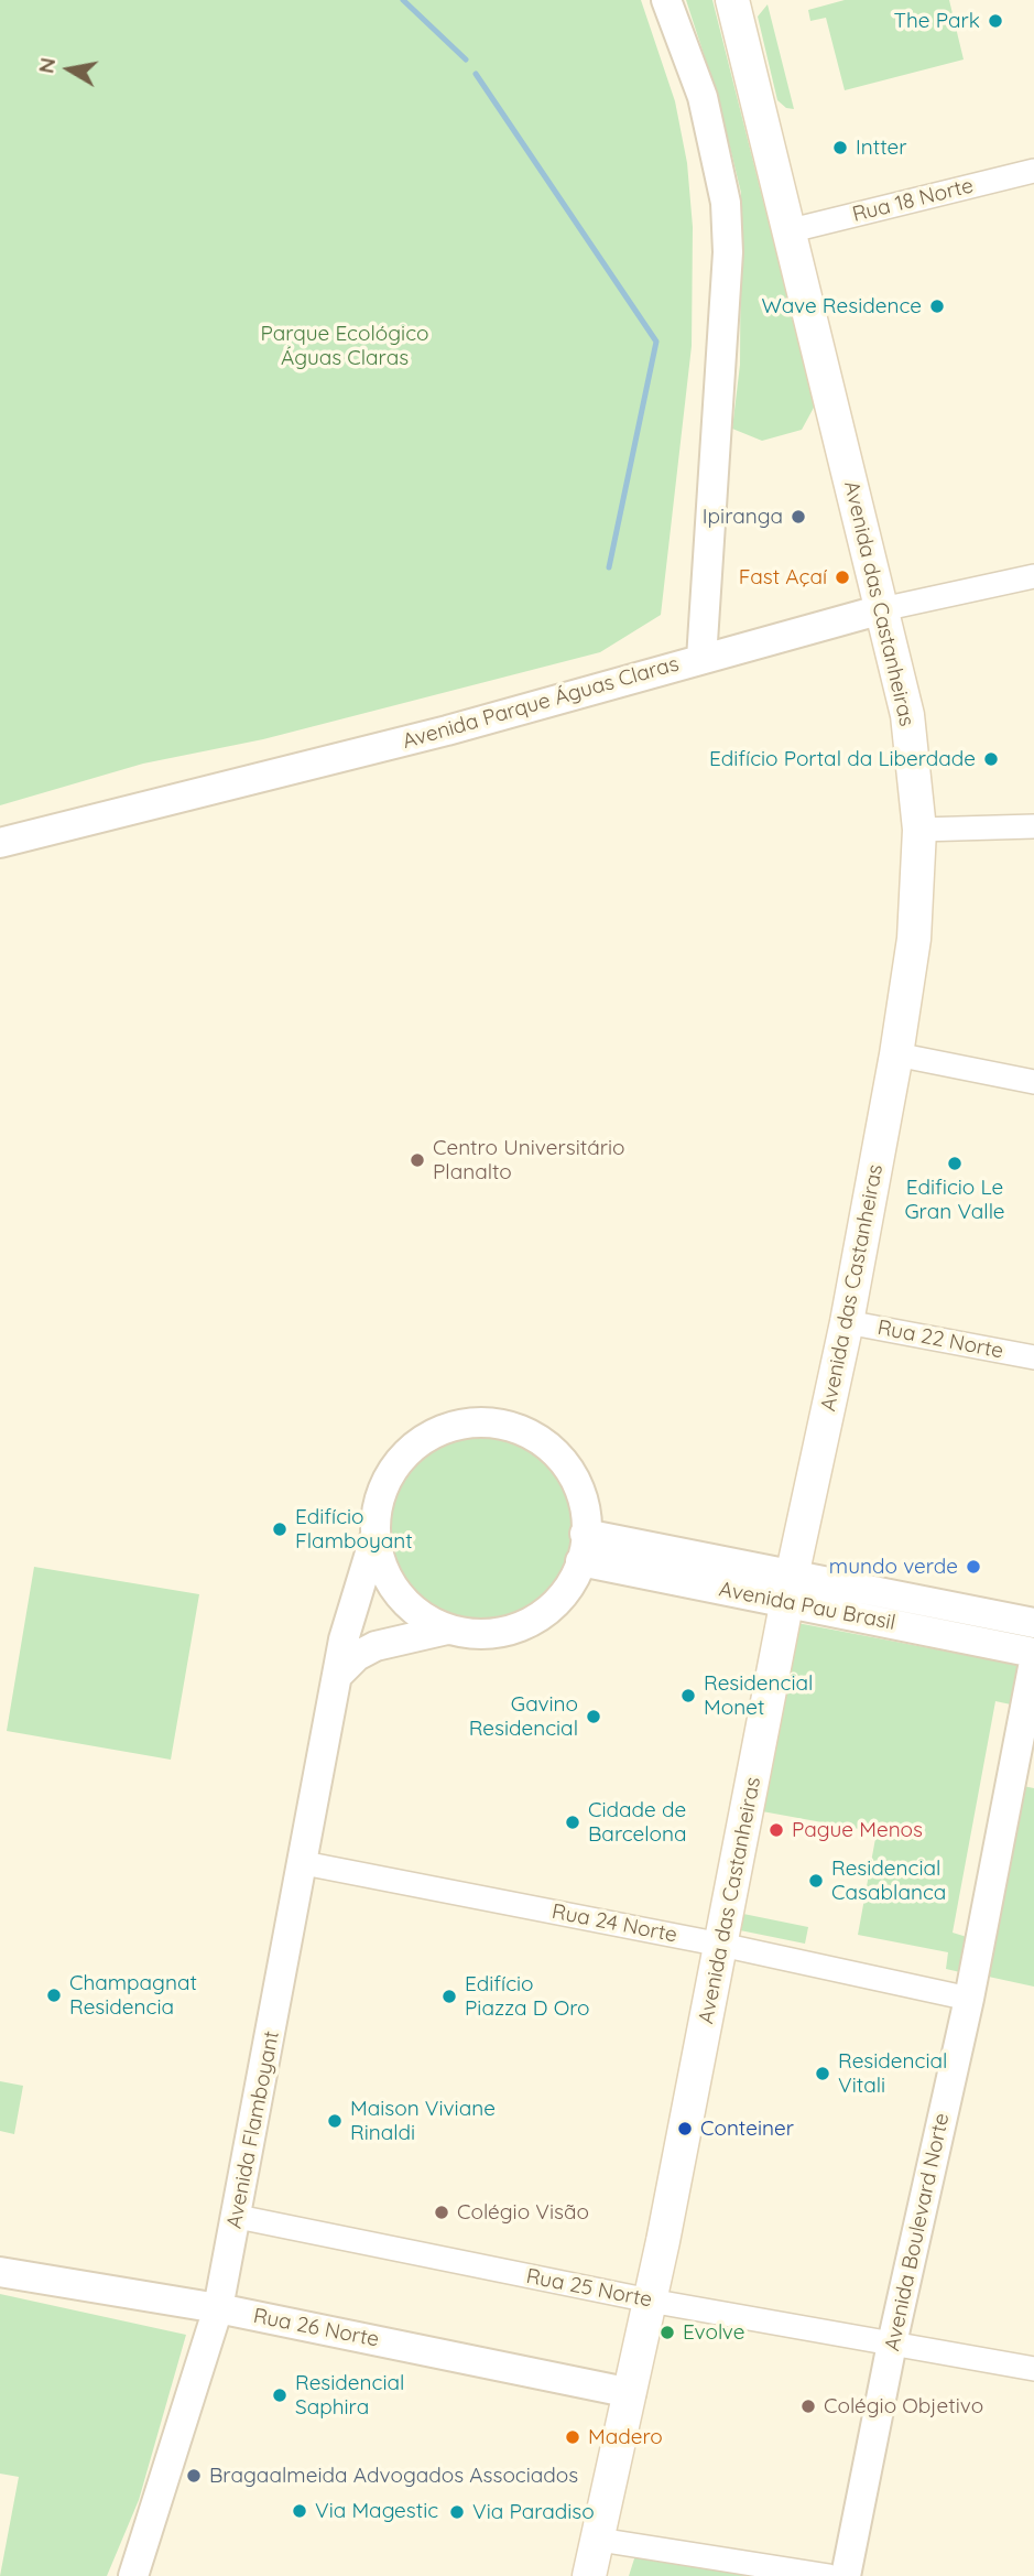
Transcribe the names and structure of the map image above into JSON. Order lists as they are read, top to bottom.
{
  "streets": {
    "main road": ["Avenida das Castanheiras"],
    "street": [
      "Rua 18 Norte",
      "Avenida Parque Águas Claras",
      "Rua 22 Norte",
      "Avenida Pau Brasil",
      "Rua 24 Norte",
      "Avenida Flamboyant",
      "Avenida Boulevard Norte",
      "Rua 25 Norte",
      "Rua 26 Norte"
    ]
  },
  "crossings": [
    ["Rua 18 Norte", "Avenida das Castanheiras"],
    ["Avenida das Castanheiras", "Rua 22 Norte"],
    ["Avenida das Castanheiras", "Avenida Pau Brasil"],
    ["Avenida das Castanheiras", "Rua 24 Norte"],
    ["Avenida das Castanheiras", "Rua 25 Norte"],
    ["Avenida das Castanheiras", "Rua 26 Norte"],
    ["Avenida Pau Brasil", "Avenida Flamboyant"],
    ["Rua 24 Norte", "Avenida Flamboyant"],
    ["Rua 24 Norte", "Avenida Boulevard Norte"],
    ["Avenida Flamboyant", "Rua 25 Norte"],
    ["Avenida Flamboyant", "Rua 26 Norte"],
    ["Avenida Boulevard Norte", "Rua 25 Norte"]
  ],
  "parks": ["Parque Ecológico Águas Claras"],
  "places": [
    "The Park",
    "Intter",
    "Wave Residence",
    "Ipiranga",
    "Fast Açaí",
    "Edifício Portal da Liberdade",
    "Centro Universitário Planalto",
    "Edificio Le Gran Valle",
    "Edifício Flamboyant",
    "mundo verde",
    "Residencial Monet",
    "Gavino Residencial",
    "Cidade de Barcelona",
    "Pague Menos",
    "Residencial Casablanca",
    "Champagnat Residencia",
    "Edifício Piazza D Oro",
    "Residencial Vitali",
    "Maison Viviane Rinaldi",
    "Conteiner",
    "Colégio Visão",
    "Evolve",
    "Residencial Saphira",
    "Colégio Objetivo",
    "Madero",
    "Bragaalmeida Advogados Associados",
    "Via Magestic",
    "Via Paradiso"
  ],
  "north": "left"
}
